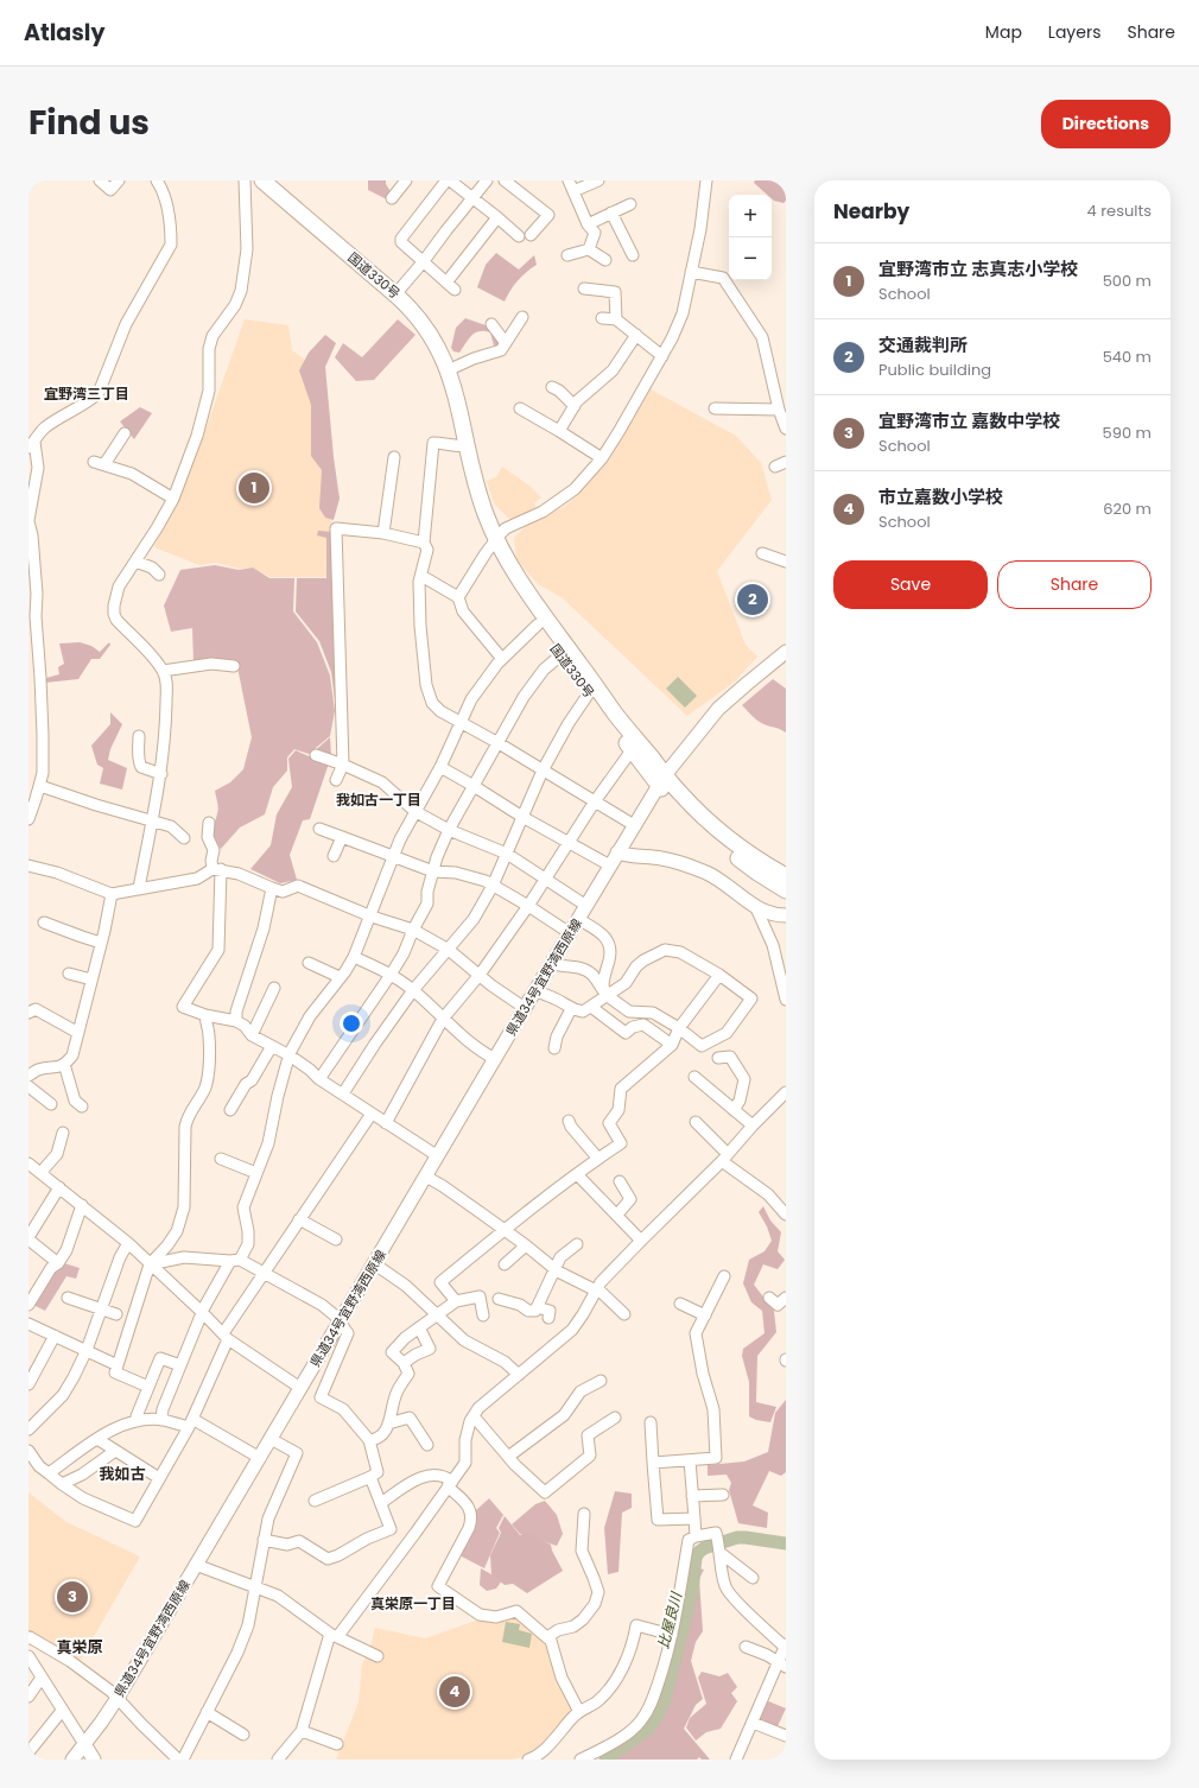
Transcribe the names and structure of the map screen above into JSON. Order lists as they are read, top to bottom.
{
  "streets": {
    "highway": ["国道330号"],
    "main road": ["県道34号宜野湾西原線"]
  },
  "crossings": [
    ["国道330号", "県道34号宜野湾西原線"]
  ],
  "districts": [
    "宜野湾三丁目",
    "我如古一丁目",
    "我如古",
    "真栄原一丁目",
    "真栄原"
  ],
  "water": ["比屋良川"],
  "page": {
    "header": "Atlasly",
    "nav": ["Map", "Layers", "Share"],
    "title": "Find us",
    "buttons": [
      "Directions",
      ["Save", "Share"]
    ],
    "heading": ["Nearby", "4 results"],
    "map_buttons": ["+", "−"],
    "list": [
      {
        "mark": "1",
        "name": "宜野湾市立 志真志小学校",
        "note": "School",
        "value": "500 m"
      },
      {
        "mark": "2",
        "name": "交通裁判所",
        "note": "Public building",
        "value": "540 m"
      },
      {
        "mark": "3",
        "name": "宜野湾市立 嘉数中学校",
        "note": "School",
        "value": "590 m"
      },
      {
        "mark": "4",
        "name": "市立嘉数小学校",
        "note": "School",
        "value": "620 m"
      }
    ],
    "pins": [
      "1",
      "2",
      "3",
      "4"
    ]
  }
}
